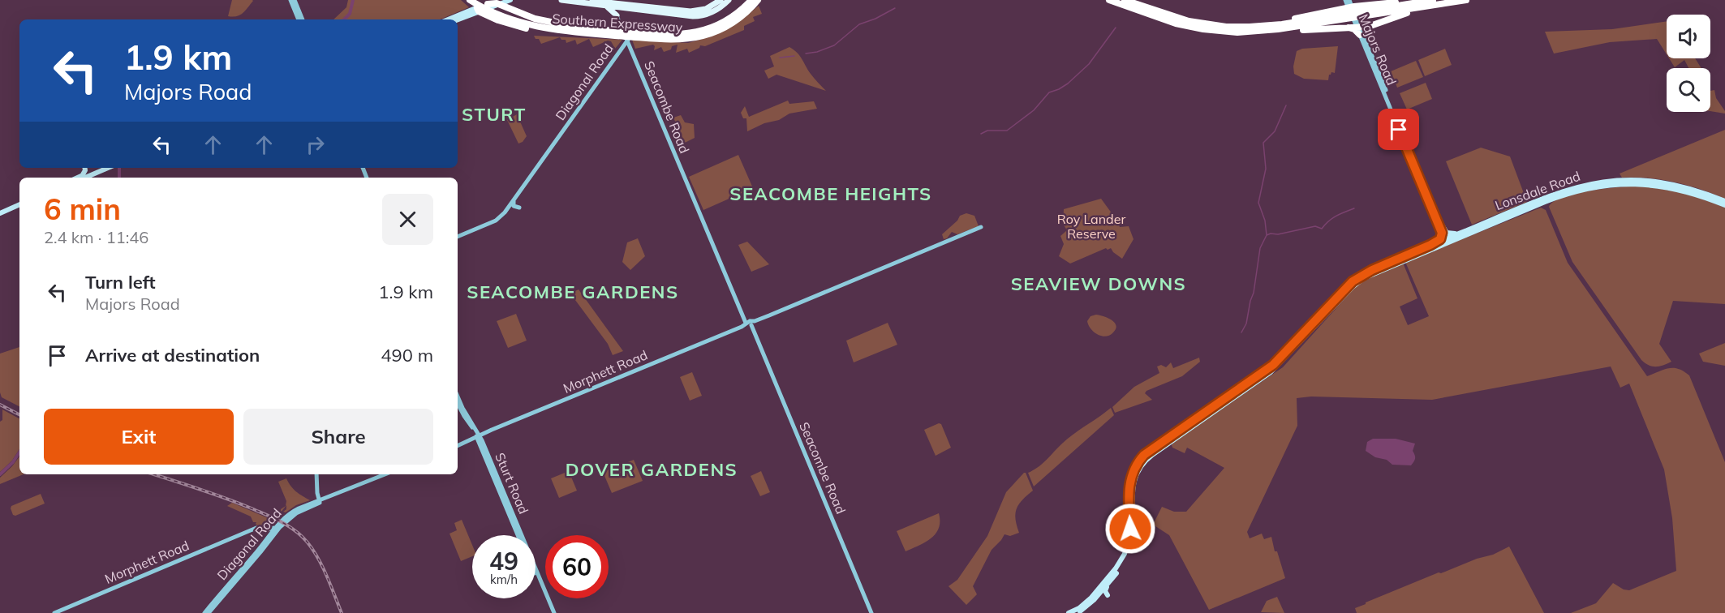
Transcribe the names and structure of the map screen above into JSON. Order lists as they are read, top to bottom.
{
  "streets": {
    "highway": ["Southern Expressway"],
    "main road": [
      "Majors Road",
      "Diagonal Road",
      "Seacombe Road",
      "Lonsdale Road",
      "Morphett Road",
      "Sturt Road"
    ]
  },
  "crossings": [
    ["Majors Road", "Lonsdale Road"],
    ["Diagonal Road", "Seacombe Road"],
    ["Diagonal Road", "Morphett Road"],
    ["Seacombe Road", "Morphett Road"],
    ["Morphett Road", "Sturt Road"]
  ],
  "districts": [
    "STURT",
    "SEACOMBE HEIGHTS",
    "SEAVIEW DOWNS",
    "SEACOMBE GARDENS",
    "DOVER GARDENS"
  ],
  "parks": ["Roy Lander Reserve"],
  "page": {
    "turn": ["1.9 km", "Majors Road"],
    "heading": ["6 min", "2.4 km · 11:46"],
    "list": [
      {
        "name": "Turn left",
        "note": "Majors Road",
        "value": "1.9 km"
      },
      {
        "name": "Arrive at destination",
        "value": "490 m"
      }
    ],
    "buttons": ["Exit", "Share"],
    "speed": "49 km/h",
    "limit": "60"
  }
}
